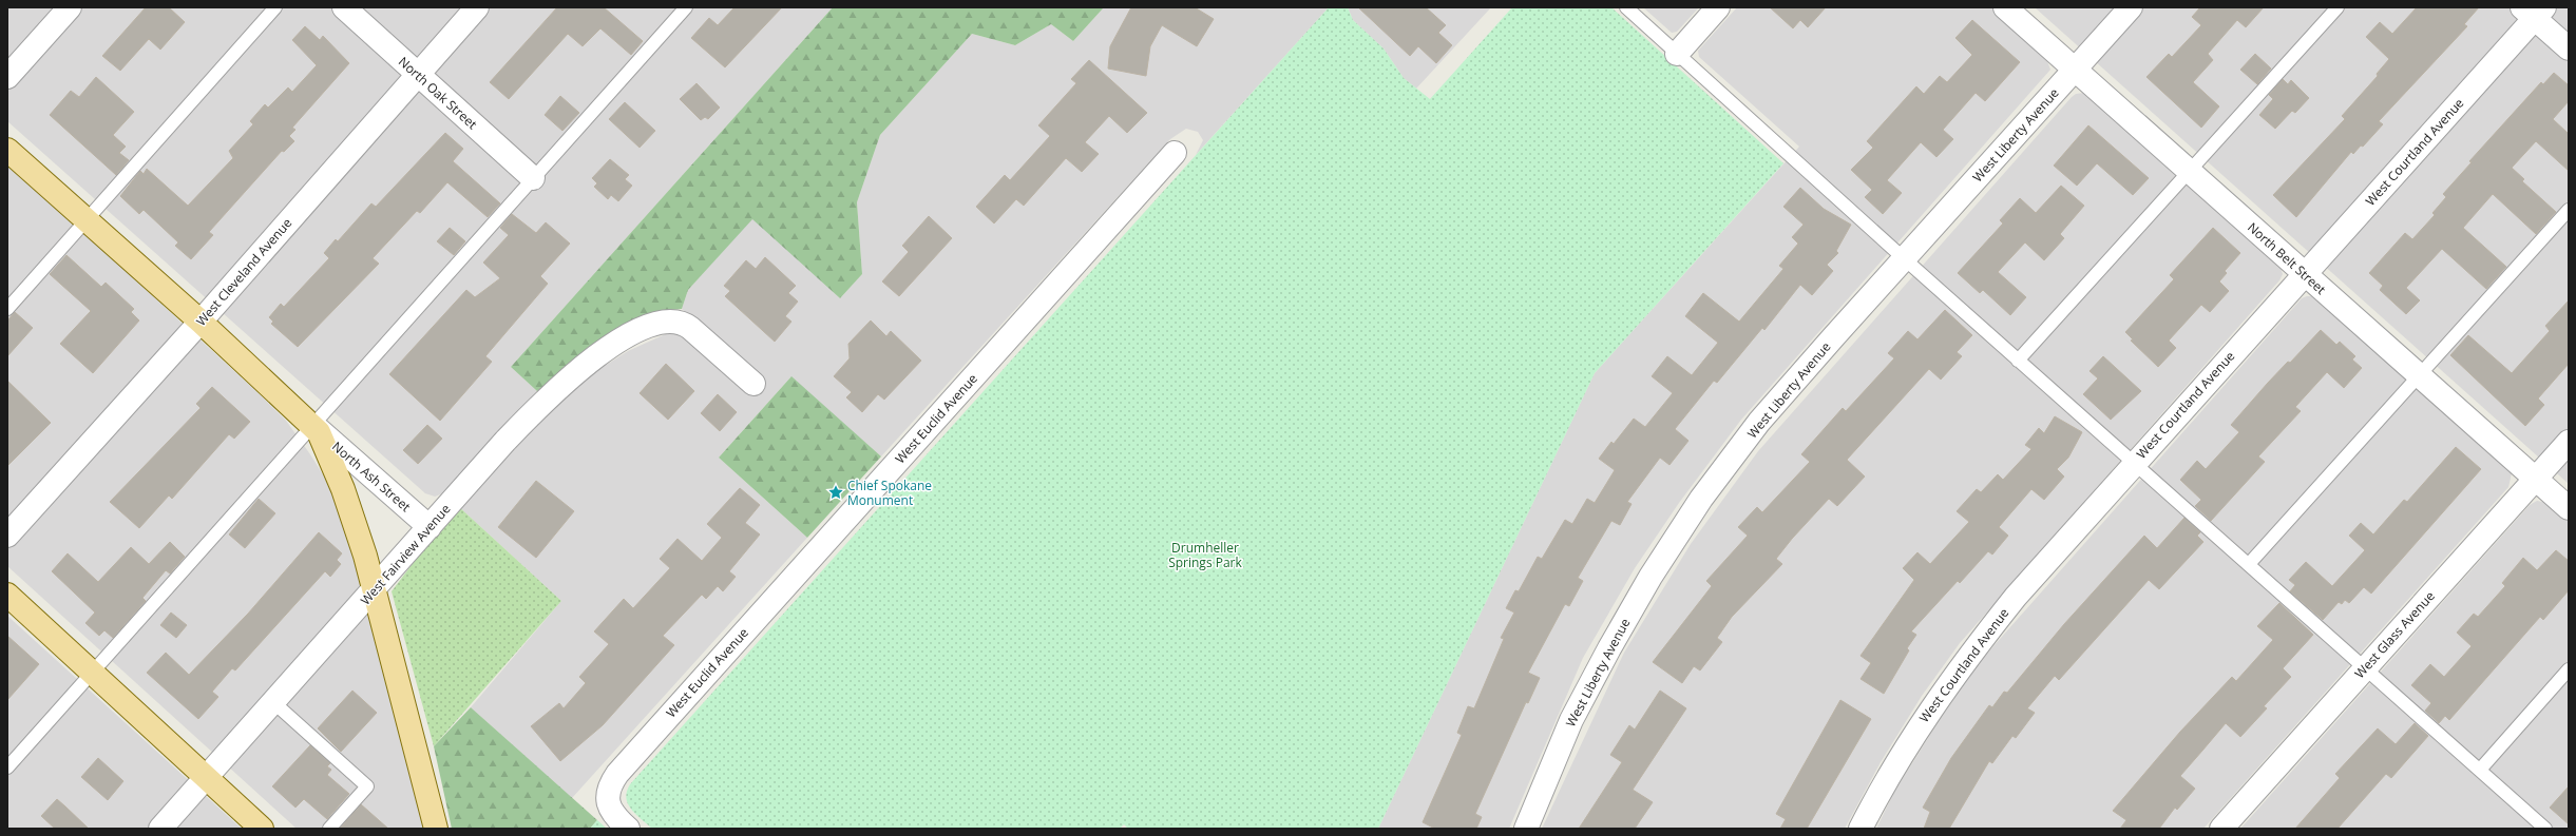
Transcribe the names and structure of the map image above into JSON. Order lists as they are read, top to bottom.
{
  "streets": {
    "street": [
      "North Oak Street",
      "West Liberty Avenue",
      "West Courtland Avenue",
      "North Belt Street",
      "West Cleveland Avenue",
      "West Euclid Avenue",
      "North Ash Street",
      "West Fairview Avenue",
      "West Glass Avenue"
    ]
  },
  "crossings": [
    ["North Oak Street", "West Cleveland Avenue"],
    ["West Liberty Avenue", "North Belt Street"],
    ["West Courtland Avenue", "North Belt Street"],
    ["North Belt Street", "West Glass Avenue"],
    ["North Ash Street", "West Fairview Avenue"]
  ],
  "parks": ["Drumheller Springs Park"],
  "places": {
    "place": ["Chief Spokane Monument"]
  }
}
